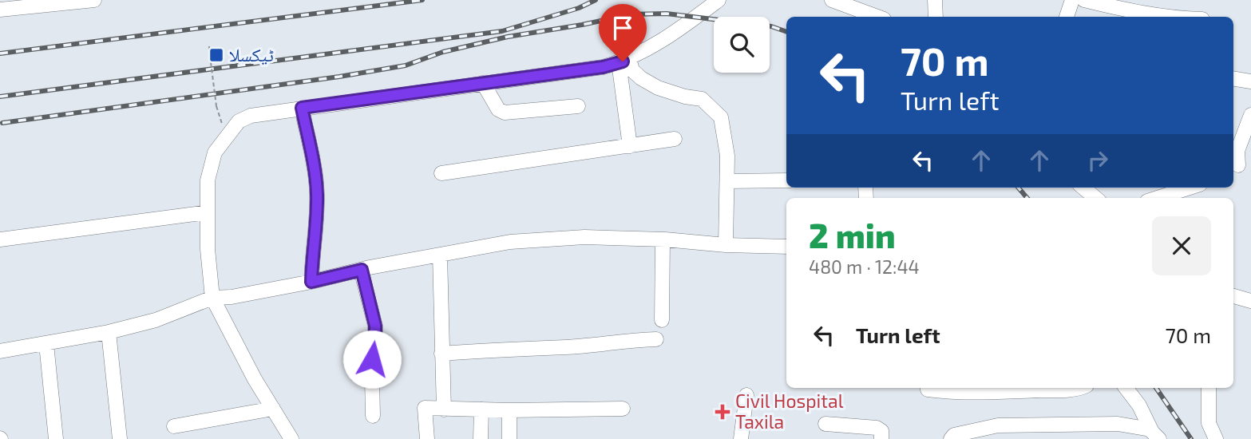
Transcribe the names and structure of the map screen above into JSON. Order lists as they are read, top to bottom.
{
  "places": {
    "transit": ["ٹیکسلا"],
    "health": ["Civil Hospital Taxila"]
  },
  "page": {
    "turn": ["70 m", "Turn left"],
    "heading": ["2 min", "480 m · 12:44"],
    "list": [
      {
        "name": "Turn left",
        "value": "70 m"
      }
    ]
  }
}
